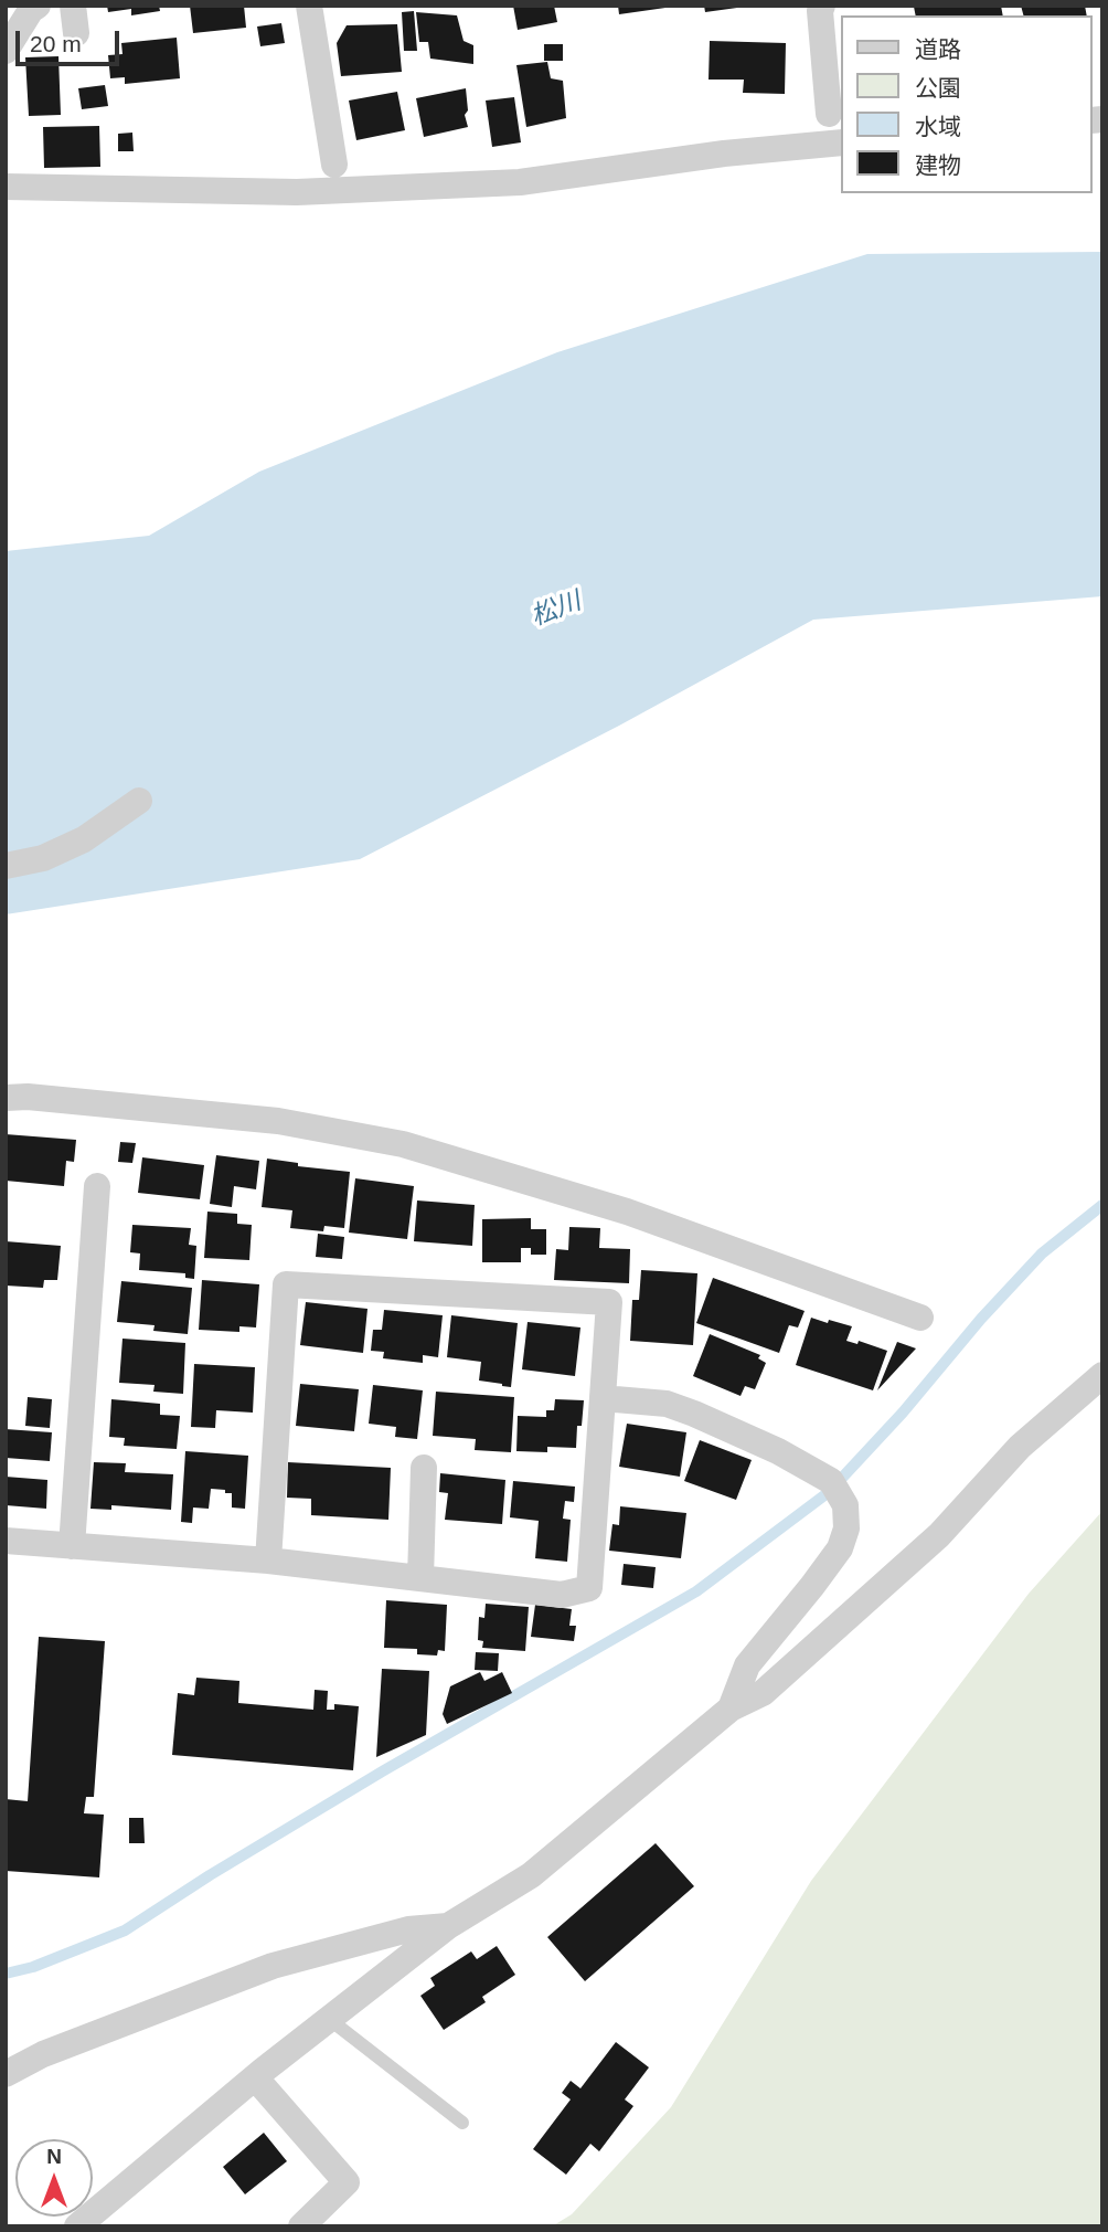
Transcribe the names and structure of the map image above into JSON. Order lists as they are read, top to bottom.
{
  "water": ["松川"],
  "legend": [
    "道路",
    "公園",
    "水域",
    "建物"
  ],
  "scale_bar": "20 m",
  "north": "top"
}
